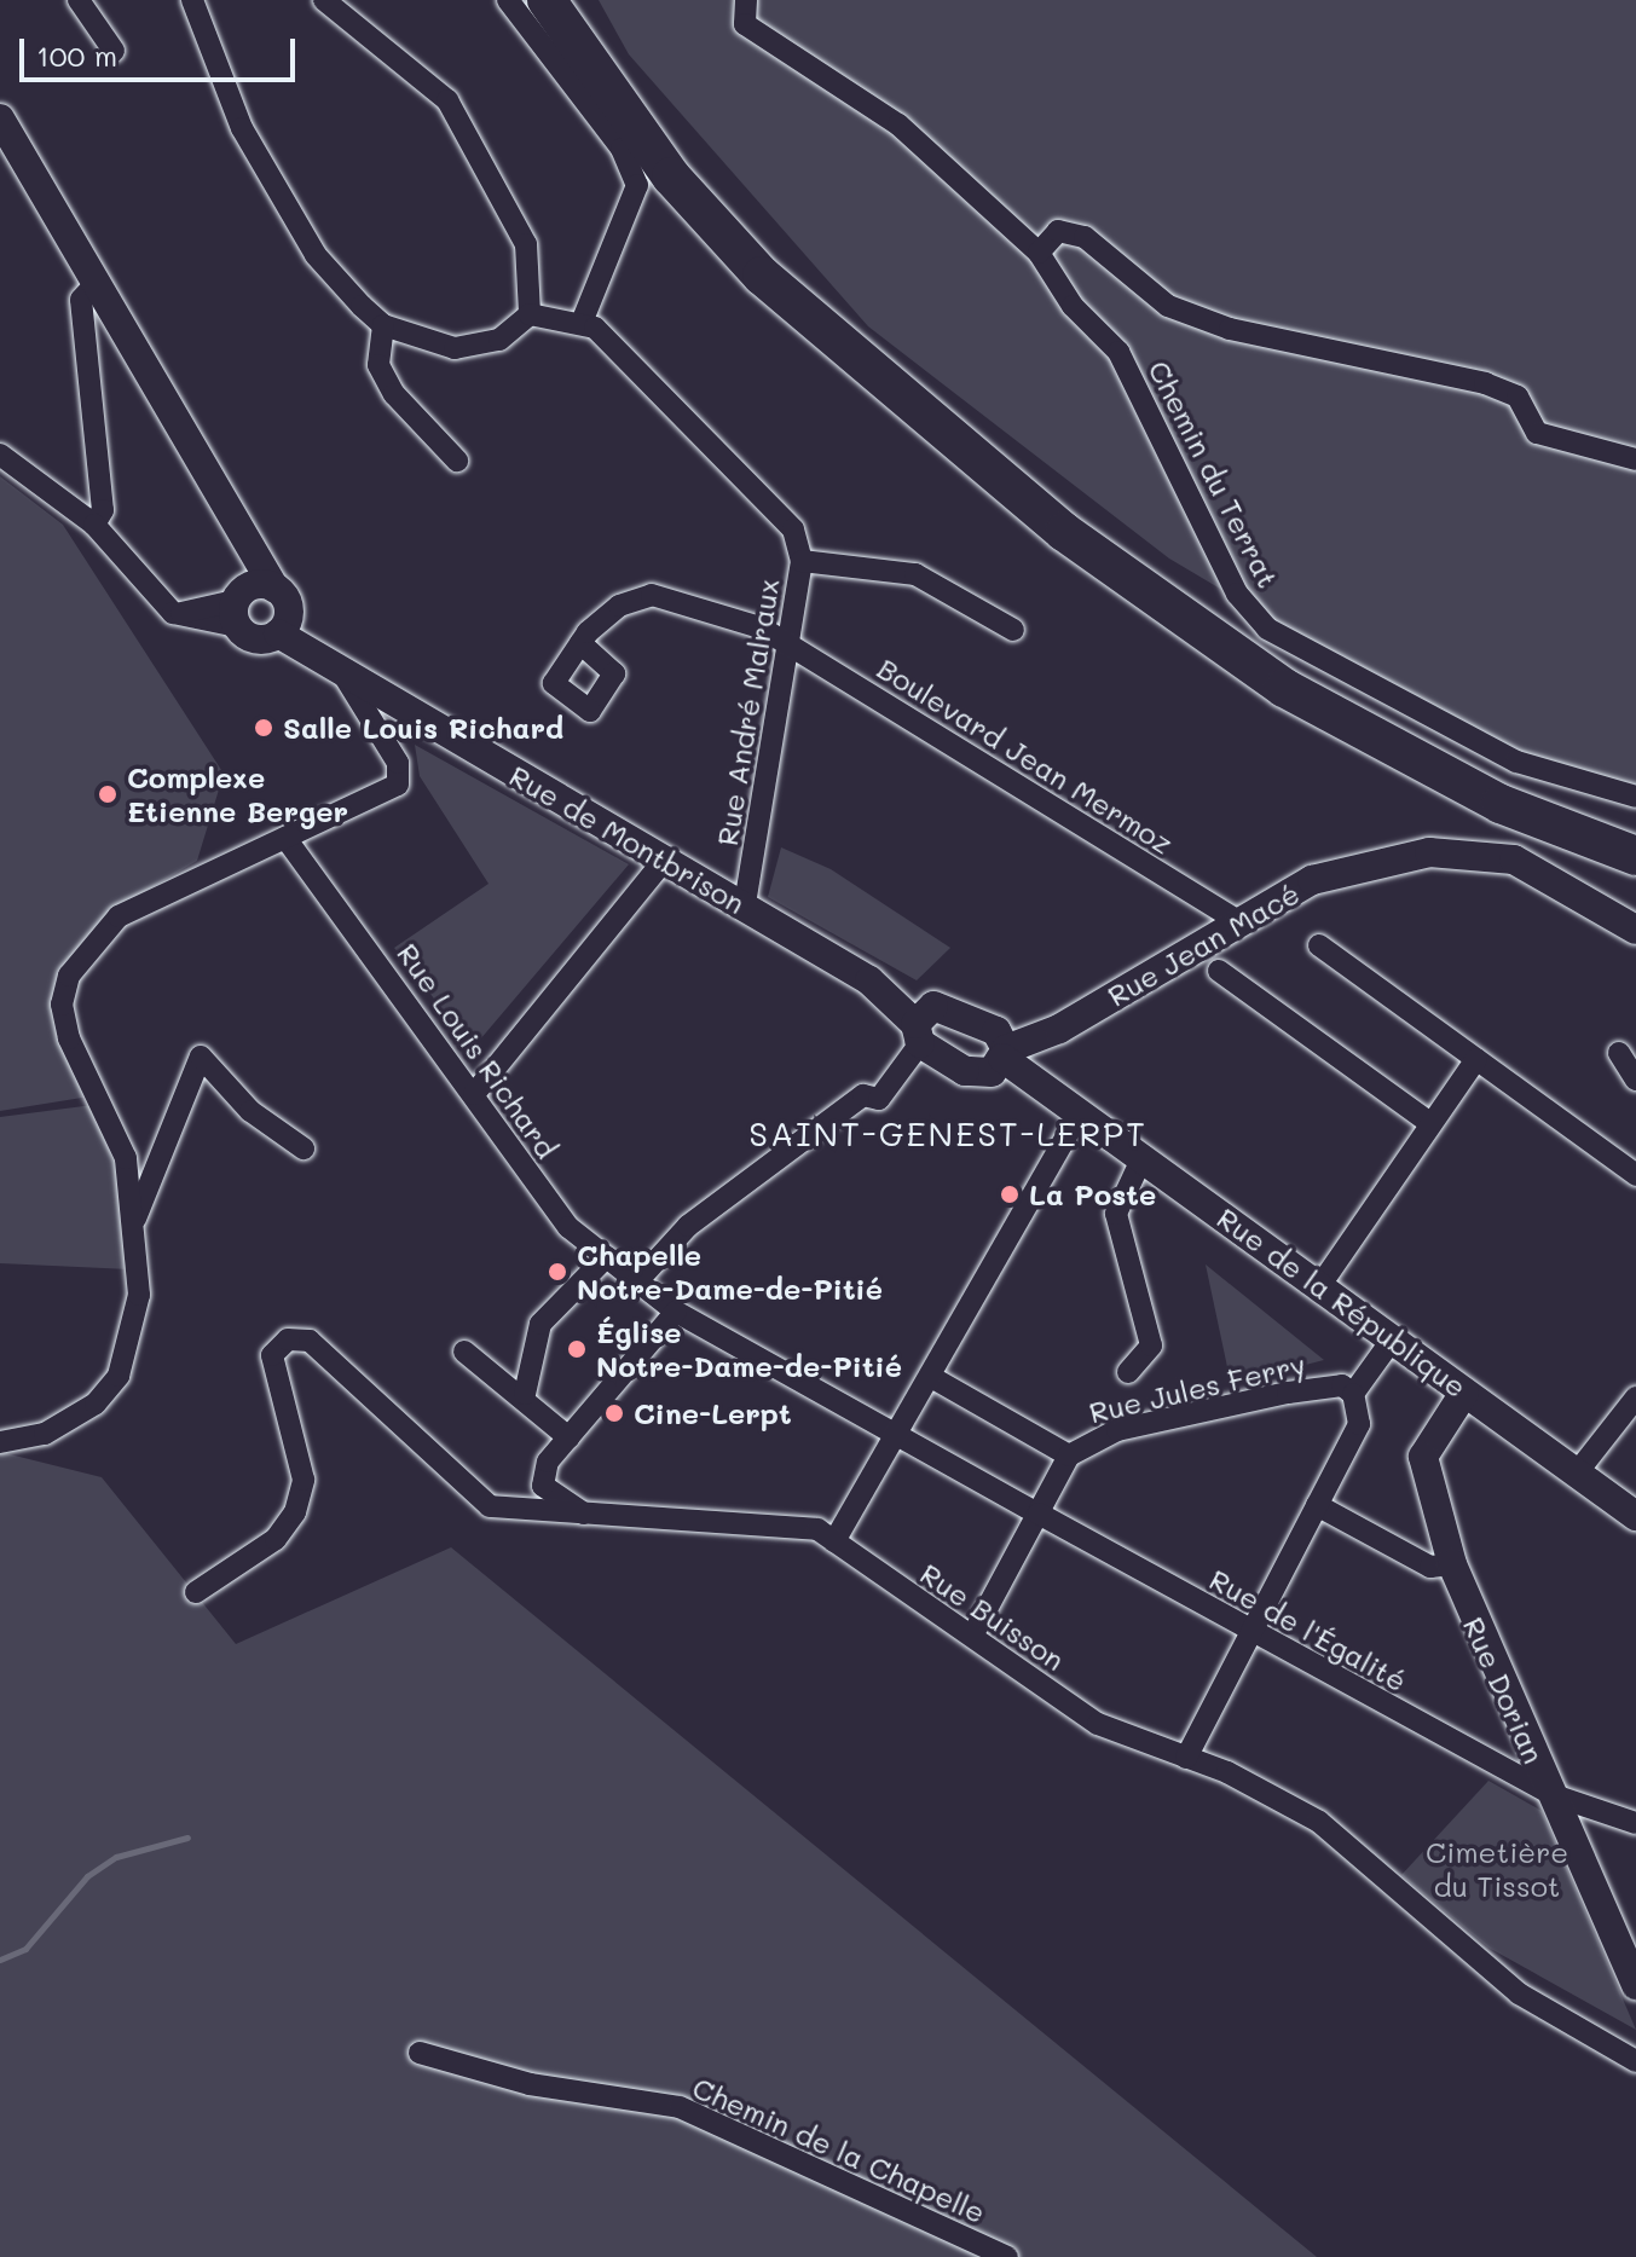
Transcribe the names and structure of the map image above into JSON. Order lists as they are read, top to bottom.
{
  "streets": {
    "main road": [
      "Rue de Montbrison",
      "Rue Jean Macé",
      "Rue de la République",
      "Rue Dorian"
    ],
    "street": [
      "Chemin du Terrat",
      "Rue André Malraux",
      "Boulevard Jean Mermoz",
      "Rue Louis Richard",
      "Rue Jules Ferry",
      "Rue Buisson",
      "Rue de l'Égalité",
      "Chemin de la Chapelle"
    ]
  },
  "crossings": [
    ["Rue André Malraux", "Boulevard Jean Mermoz"],
    ["Rue André Malraux", "Rue de Montbrison"],
    ["Boulevard Jean Mermoz", "Rue Jean Macé"],
    ["Rue Jean Macé", "Rue de la République"],
    ["Rue Louis Richard", "Rue de l'Égalité"],
    ["Rue de la République", "Rue Dorian"],
    ["Rue de l'Égalité", "Rue Dorian"]
  ],
  "districts": ["SAINT-GENEST-LERPT"],
  "parks": ["Cimetière du Tissot"],
  "places": [
    "Salle Louis Richard",
    "Complexe Etienne Berger",
    "La Poste",
    "Chapelle Notre-Dame-de-Pitié",
    "Église Notre-Dame-de-Pitié",
    "Cine-Lerpt"
  ],
  "scale_bar": "100 m"
}
